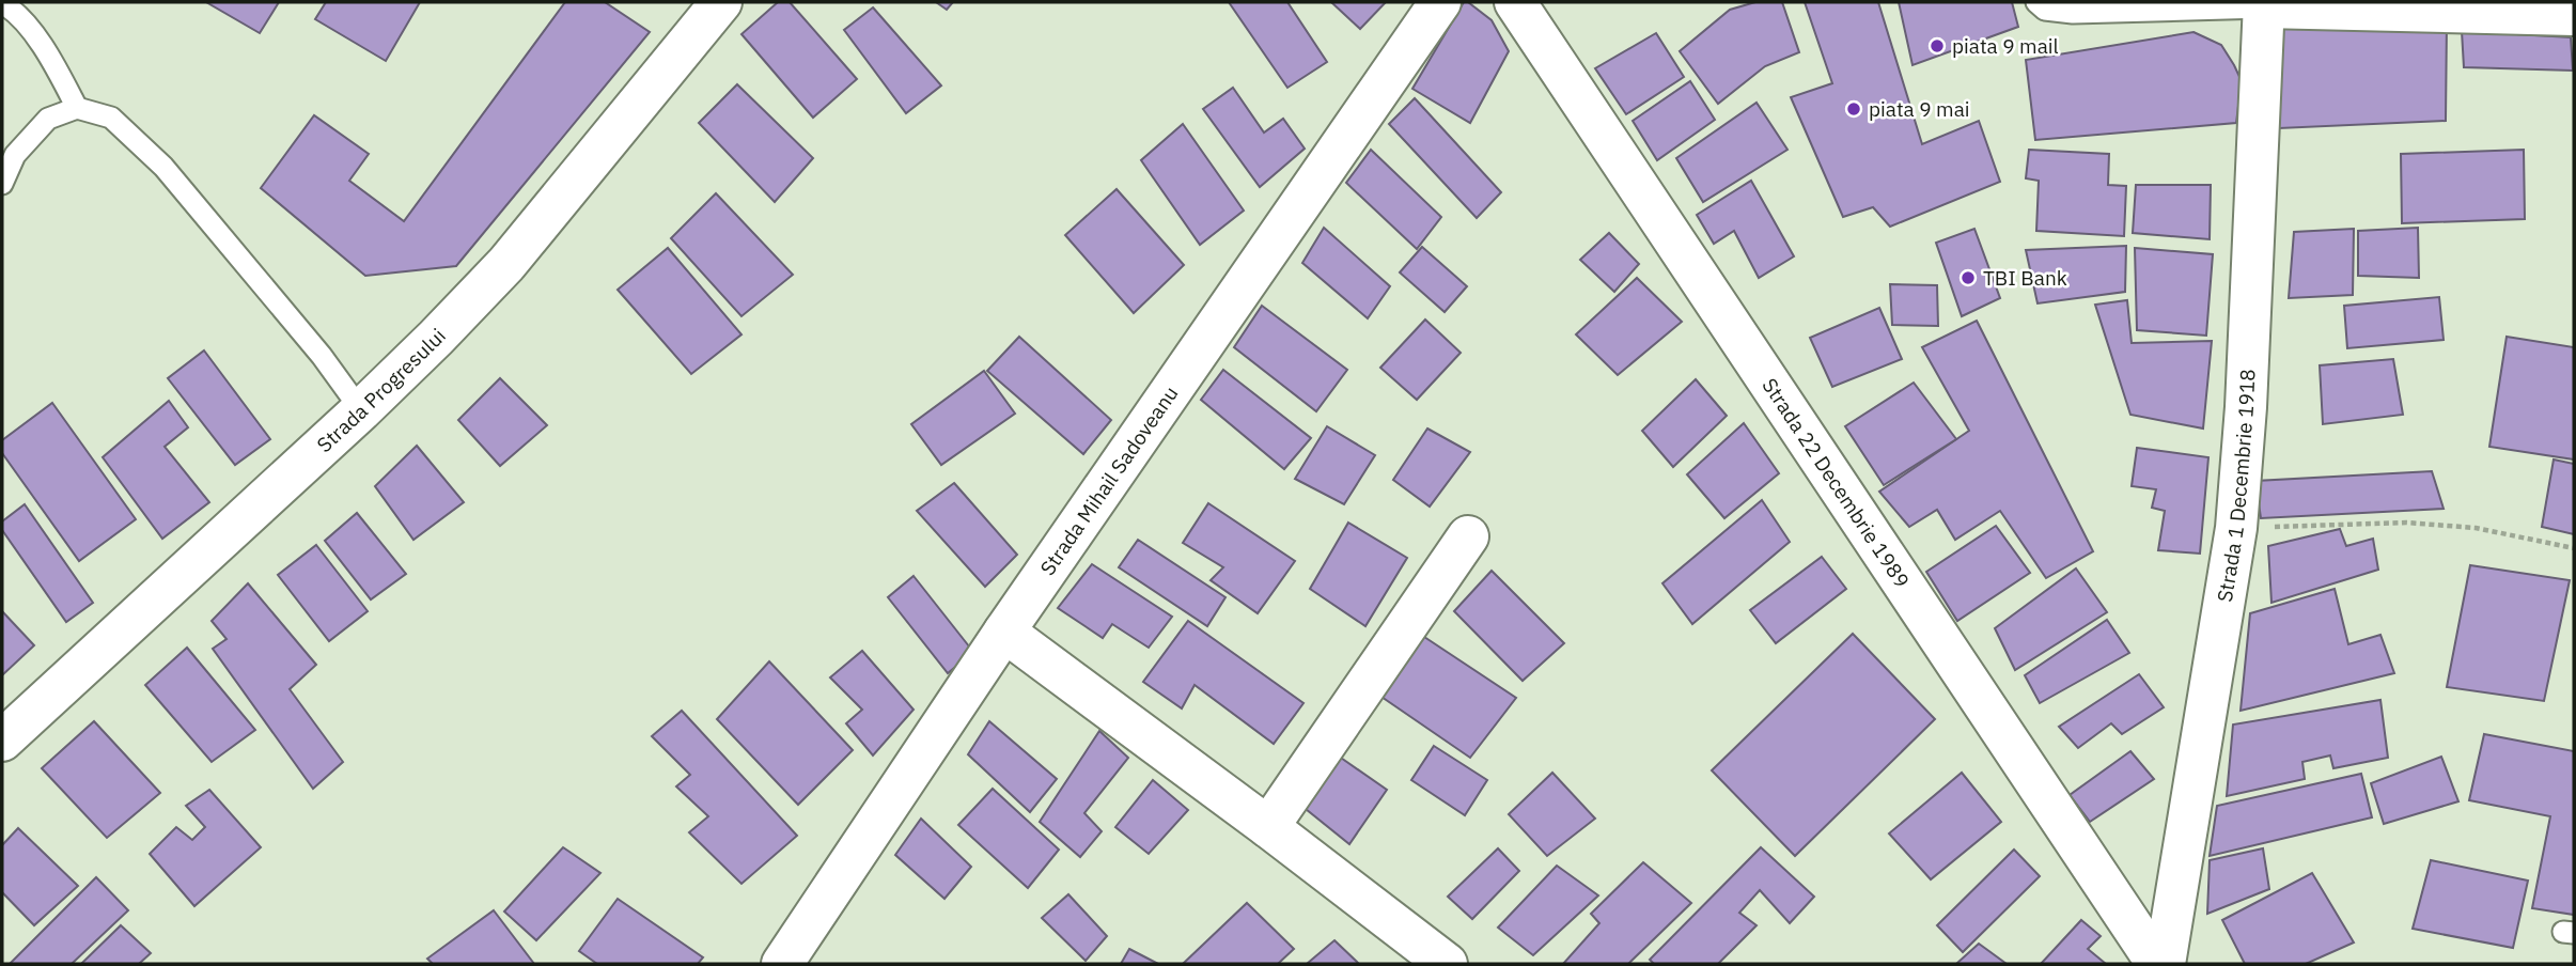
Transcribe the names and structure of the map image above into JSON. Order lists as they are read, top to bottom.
{
  "streets": {
    "street": [
      "Strada Progresului",
      "Strada Mihail Sadoveanu",
      "Strada 22 Decembrie 1989",
      "Strada 1 Decembrie 1918"
    ]
  },
  "places": ["piata 9 mail", "piata 9 mai", "TBI Bank"]
}
